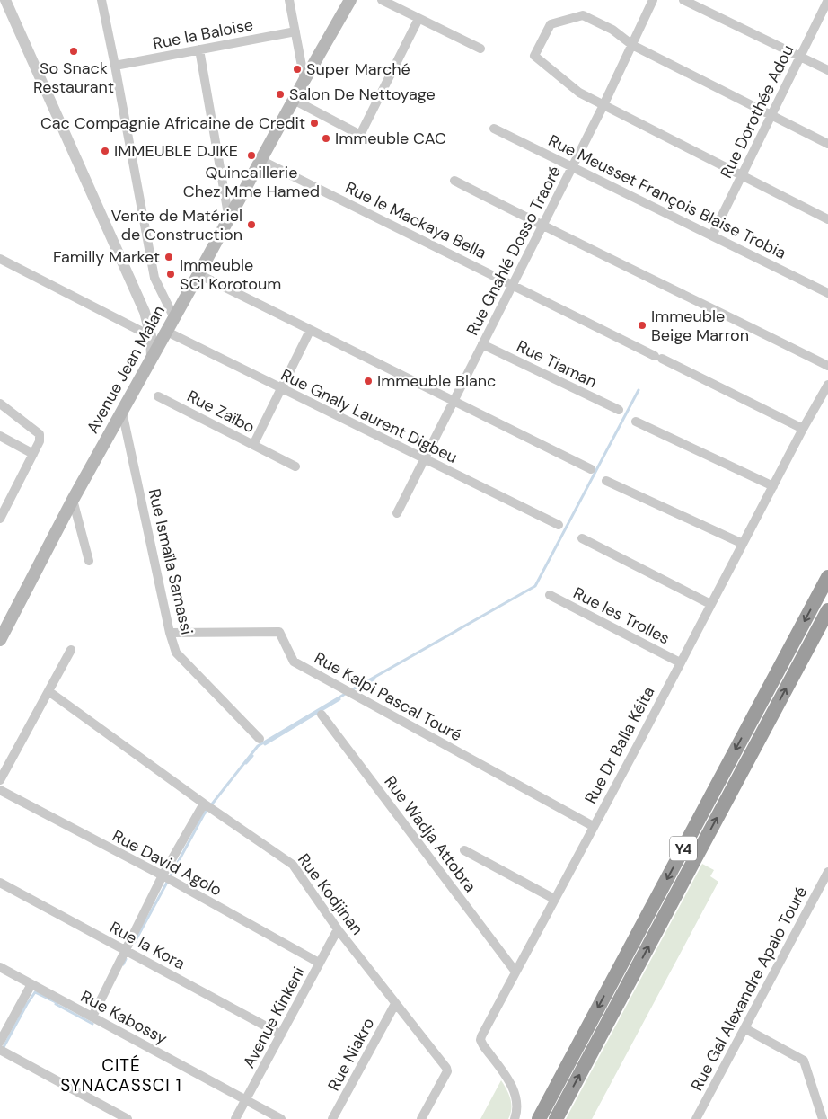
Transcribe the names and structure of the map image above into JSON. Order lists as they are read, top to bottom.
{
  "streets": {
    "highway": ["Y4"],
    "main road": ["Avenue Jean Malan"],
    "street": [
      "Rue la Baloise",
      "Rue Dorothée Adou",
      "Rue Meusset François Blaise Trobia",
      "Rue le Mackaya Bella",
      "Rue Gnahlé Dosso Traoré",
      "Rue Tiaman",
      "Rue Zaïbo",
      "Rue Gnaly Laurent Digbeu",
      "Rue Ismaïla Samassi",
      "Rue les Trolles",
      "Rue Kalpi Pascal Touré",
      "Rue Dr Balla Kéita",
      "Rue Wadja Attobra",
      "Rue David Agolo",
      "Rue Kodjinan",
      "Rue la Kora",
      "Rue Gal Alexandre Apalo Touré",
      "Rue Kabossy",
      "Avenue Kinkeni",
      "Rue Niakro"
    ]
  },
  "crossings": [
    ["Rue Dorothée Adou", "Rue Meusset François Blaise Trobia"],
    ["Rue Meusset François Blaise Trobia", "Rue Gnahlé Dosso Traoré"],
    ["Rue le Mackaya Bella", "Rue Gnahlé Dosso Traoré"],
    ["Rue le Mackaya Bella", "Avenue Jean Malan"],
    ["Rue le Mackaya Bella", "Rue Dr Balla Kéita"],
    ["Rue Gnahlé Dosso Traoré", "Rue Tiaman"],
    ["Rue Gnahlé Dosso Traoré", "Rue Gnaly Laurent Digbeu"],
    ["Avenue Jean Malan", "Rue Gnaly Laurent Digbeu"],
    ["Avenue Jean Malan", "Rue Ismaïla Samassi"],
    ["Rue Zaïbo", "Rue Gnaly Laurent Digbeu"],
    ["Rue Ismaïla Samassi", "Rue Kalpi Pascal Touré"],
    ["Rue les Trolles", "Rue Dr Balla Kéita"],
    ["Rue Kalpi Pascal Touré", "Rue Dr Balla Kéita"],
    ["Rue Dr Balla Kéita", "Rue Wadja Attobra"],
    ["Rue David Agolo", "Avenue Kinkeni"],
    ["Rue Kodjinan", "Avenue Kinkeni"],
    ["Rue Kodjinan", "Rue Niakro"],
    ["Rue la Kora", "Avenue Kinkeni"],
    ["Rue Kabossy", "Avenue Kinkeni"]
  ],
  "districts": ["CITÉ SYNACASSCI 1"],
  "places": [
    "So Snack Restaurant",
    "Super Marché",
    "Salon De Nettoyage",
    "Cac Compagnie Africaine de Credit",
    "Immeuble CAC",
    "IMMEUBLE DJIKE",
    "Quincaillerie Chez Mme Hamed",
    "Vente de Matériel de Construction",
    "Familly Market",
    "Immeuble SCI Korotoum",
    "Immeuble Beige Marron",
    "Immeuble Blanc"
  ]
}
